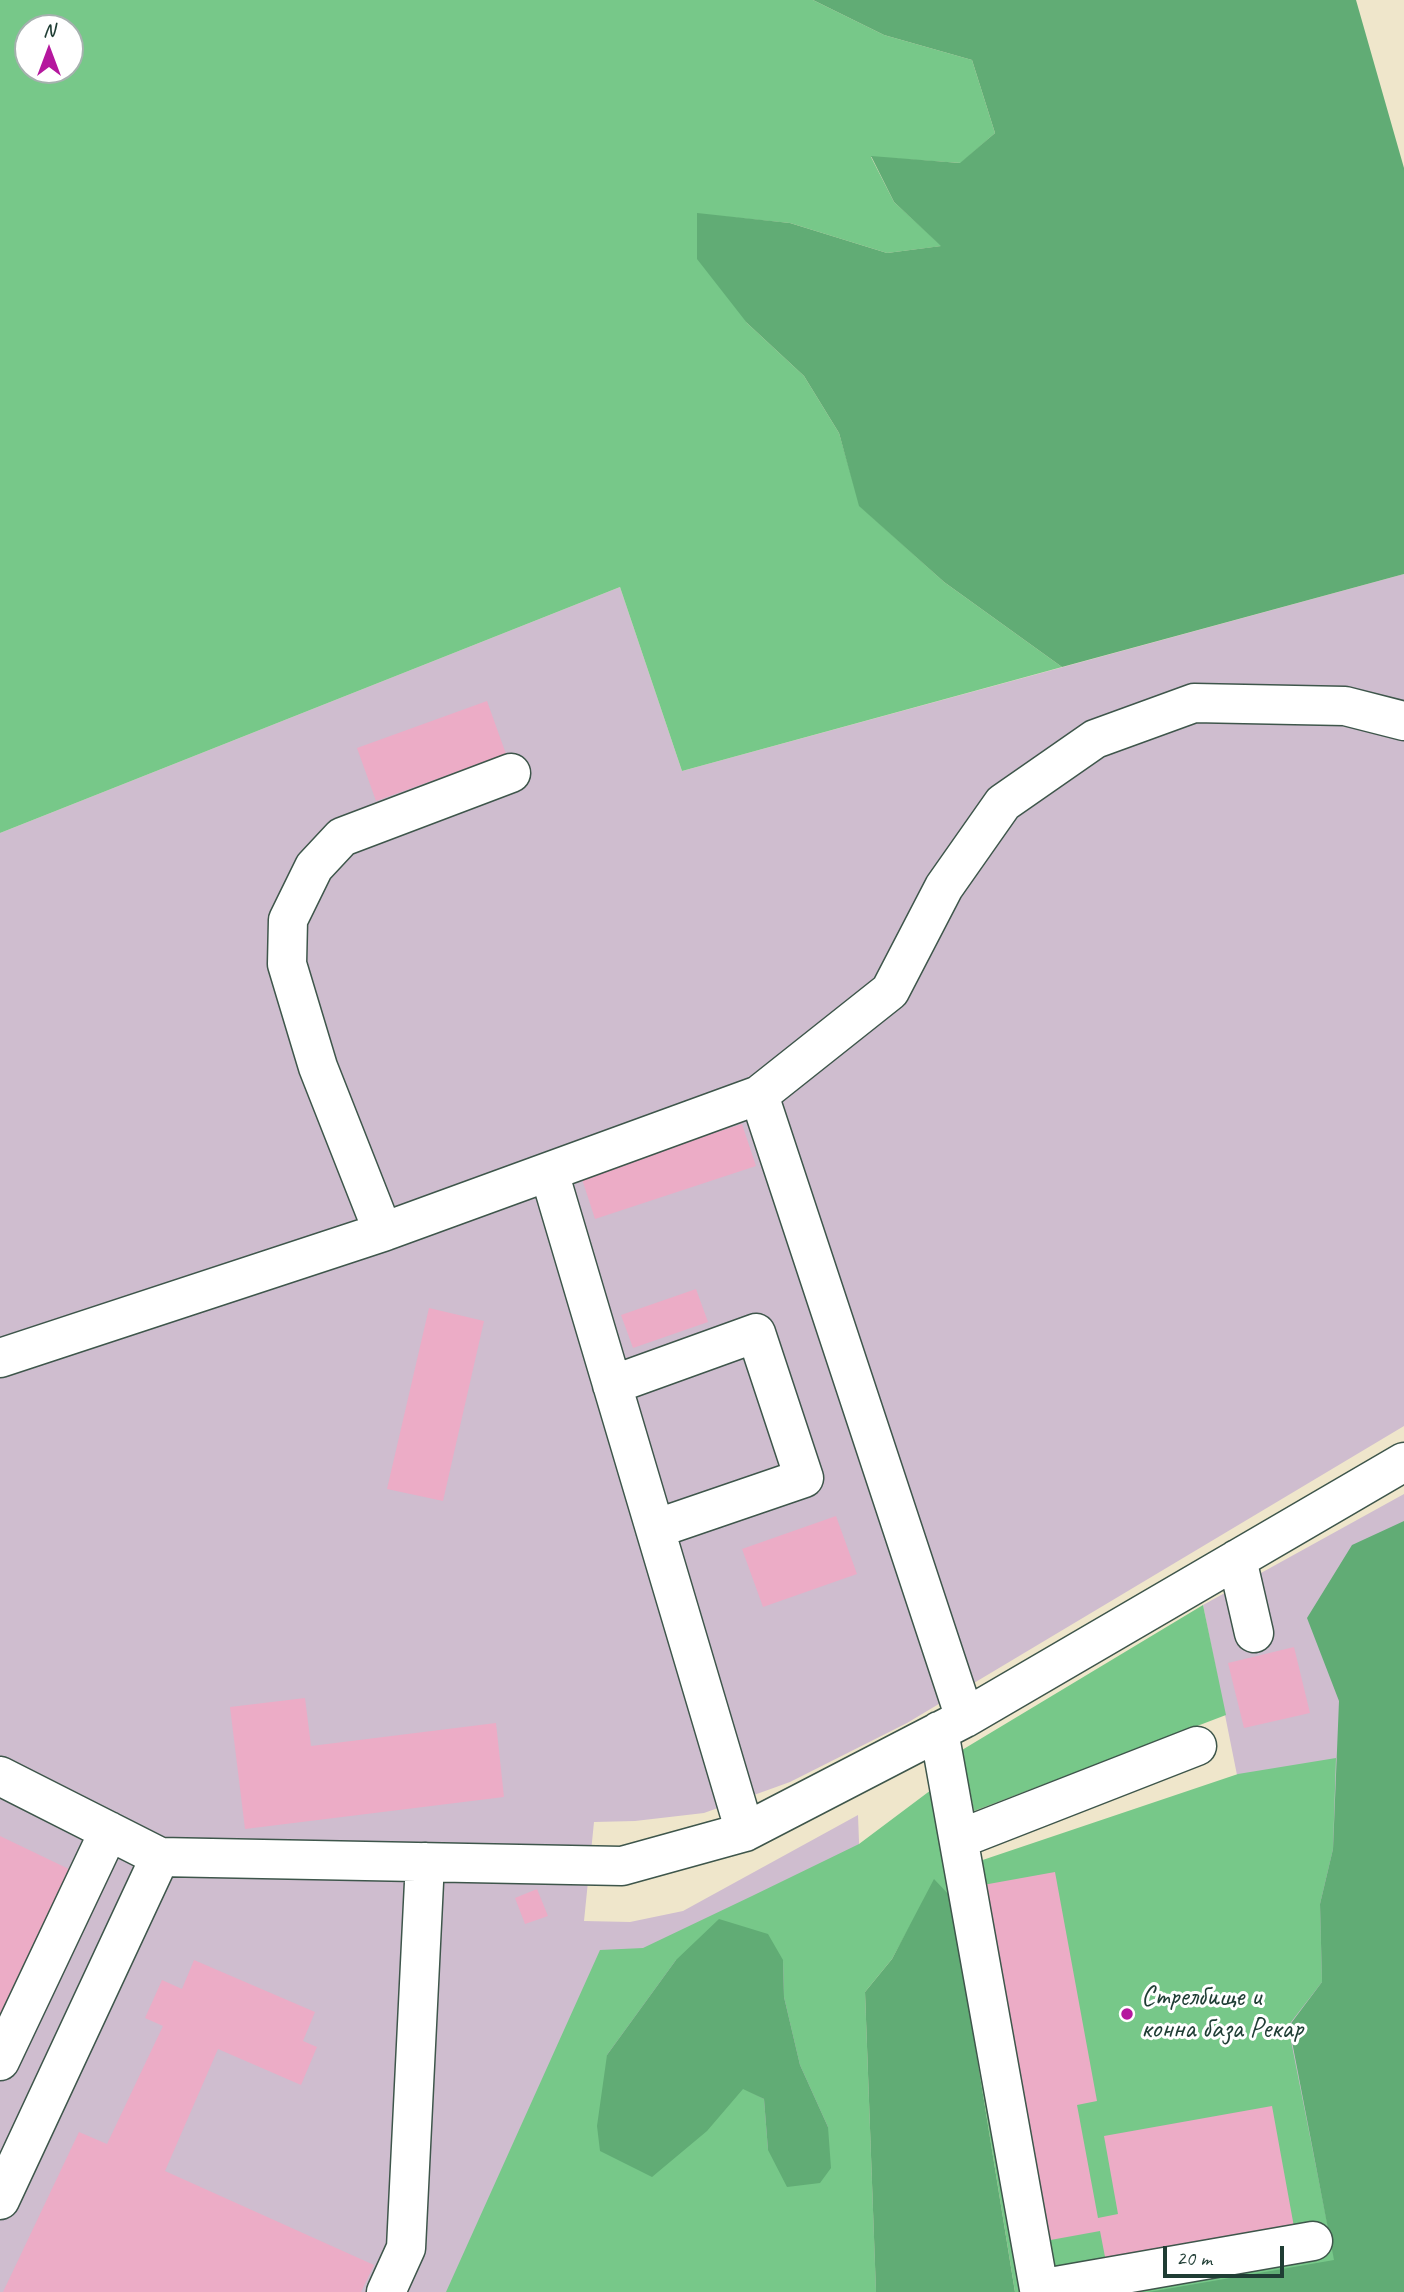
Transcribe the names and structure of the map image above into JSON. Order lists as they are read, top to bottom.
{
  "places": ["Стрелбище и конна база Рекар"],
  "scale_bar": "20 m",
  "north": "top"
}
